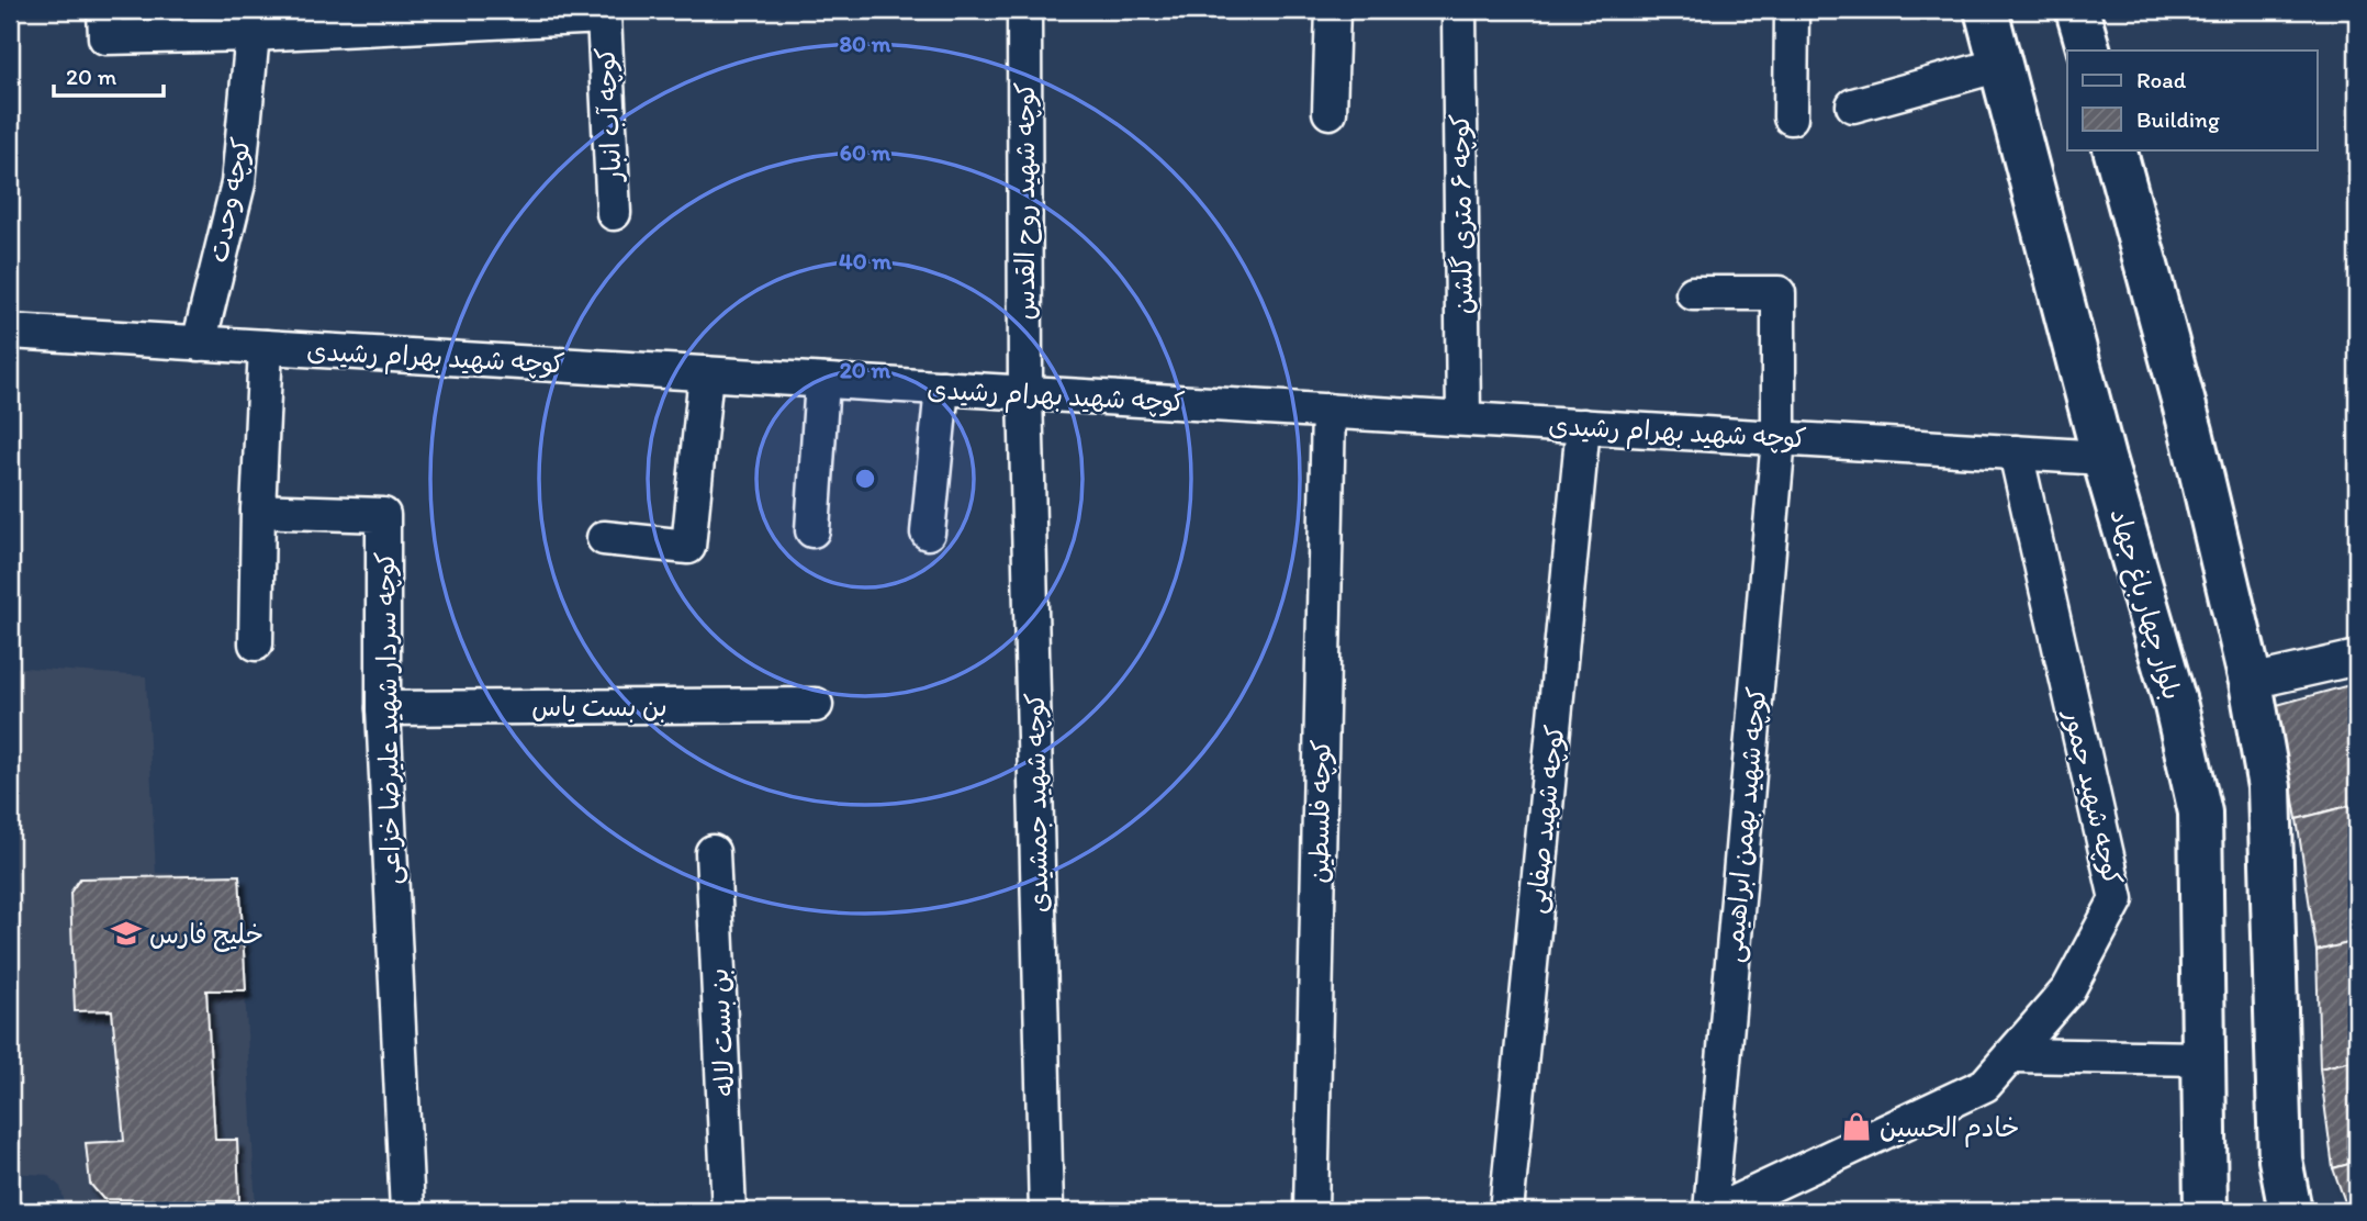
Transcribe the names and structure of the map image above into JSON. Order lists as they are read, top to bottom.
{
  "streets": {
    "street": [
      "کوچه آب انبار",
      "کوچه وحدت",
      "کوچه شهید روح القدس",
      "کوچه ۶ متری گلشن",
      "کوچه شهید بهرام رشیدی",
      "بلوار چهار باغ جهاد",
      "بن بست یاس",
      "کوچه سردار شهید علیرضا خزاعی",
      "کوچه شهید جمور",
      "کوچه شهید جمشیدی",
      "کوچه فلسطین",
      "کوچه شهید صفایی",
      "کوچه شهید بهمن ابراهیمی",
      "بن بست لاله"
    ]
  },
  "crossings": [
    ["کوچه آب انبار", "کوچه وحدت"],
    ["کوچه وحدت", "کوچه شهید بهرام رشیدی"],
    ["کوچه شهید روح القدس", "کوچه شهید بهرام رشیدی"],
    ["کوچه شهید روح القدس", "کوچه شهید جمشیدی"],
    ["کوچه ۶ متری گلشن", "کوچه شهید بهرام رشیدی"],
    ["کوچه شهید بهرام رشیدی", "بلوار چهار باغ جهاد"],
    ["کوچه شهید بهرام رشیدی", "کوچه شهید جمور"],
    ["کوچه شهید بهرام رشیدی", "کوچه شهید جمشیدی"],
    ["کوچه شهید بهرام رشیدی", "کوچه فلسطین"],
    ["کوچه شهید بهرام رشیدی", "کوچه شهید صفایی"],
    ["کوچه شهید بهرام رشیدی", "کوچه شهید بهمن ابراهیمی"],
    ["بن بست یاس", "کوچه سردار شهید علیرضا خزاعی"]
  ],
  "places": {
    "school or university": ["خلیج فارس"],
    "shop": ["خادم الحسین"]
  },
  "legend": ["Road", "Building"],
  "scale_bar": "20 m",
  "rings": [
    "80 m",
    "60 m",
    "40 m",
    "20 m"
  ]
}
